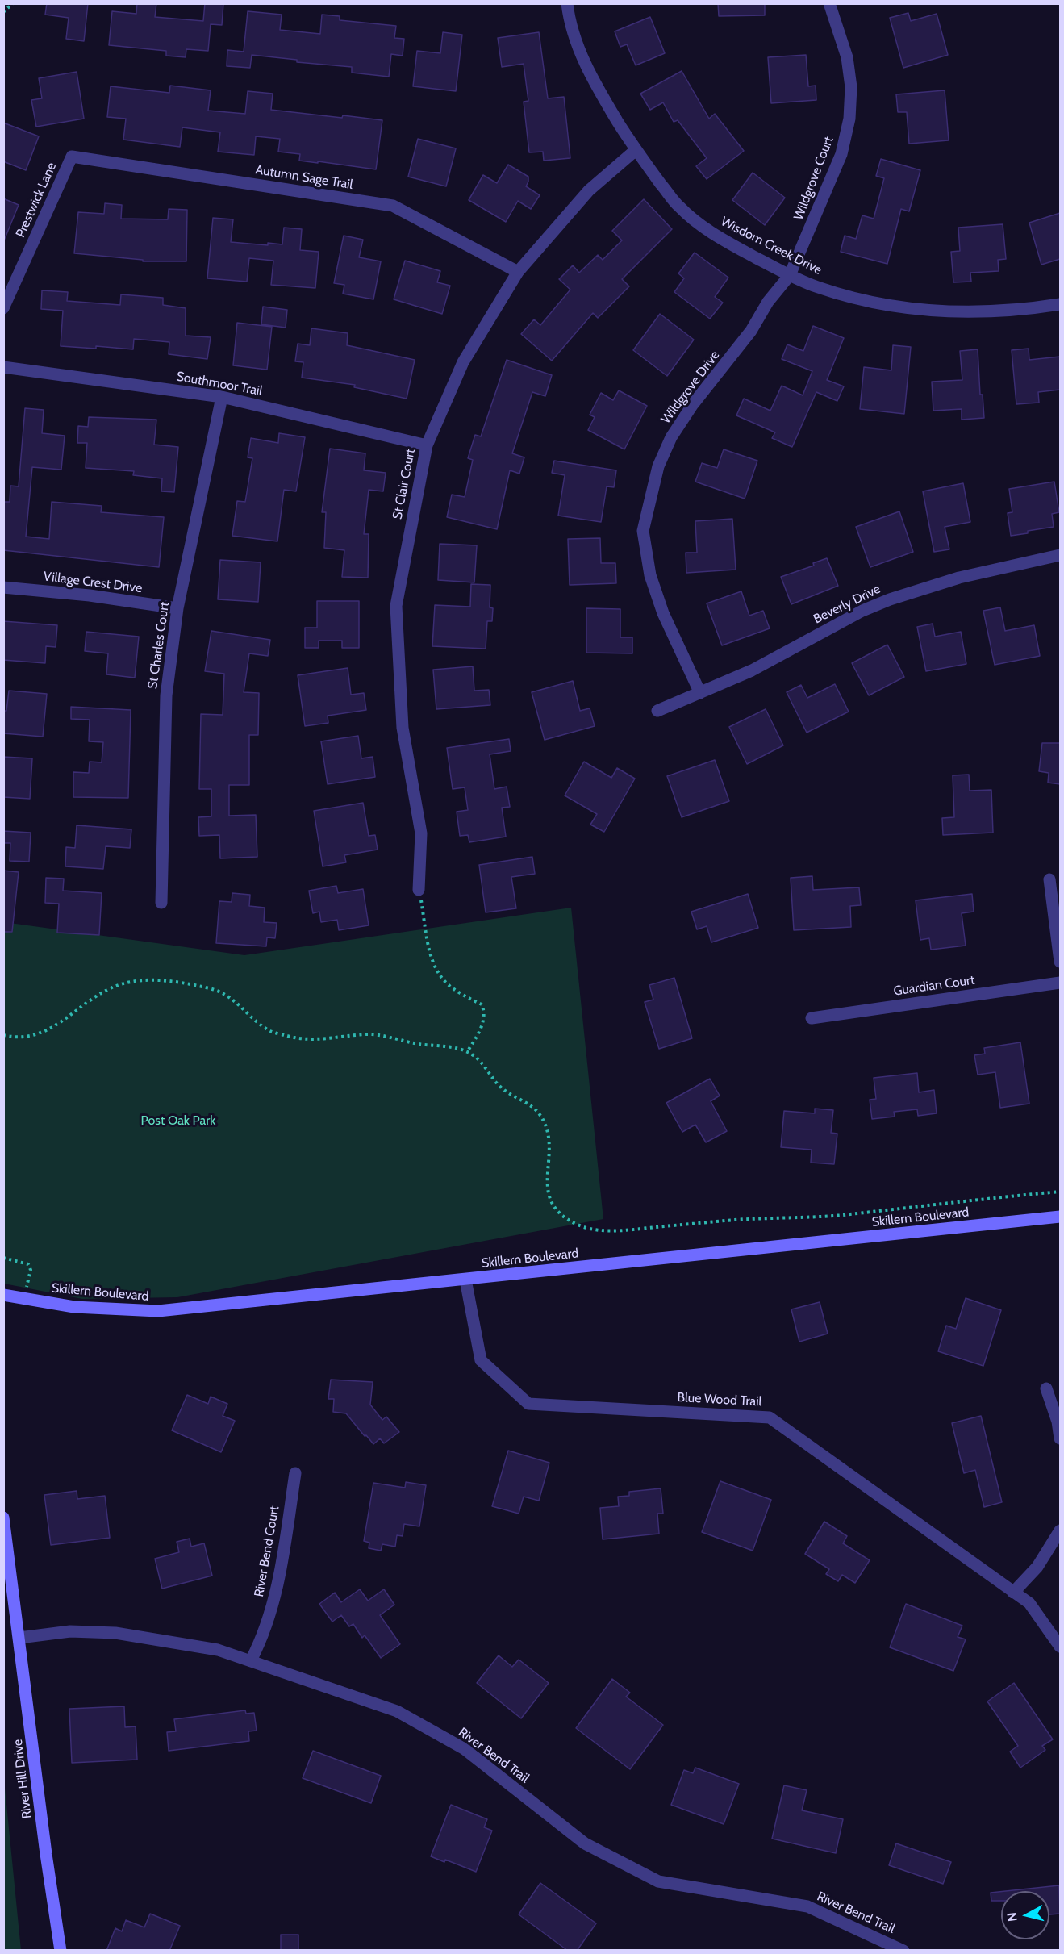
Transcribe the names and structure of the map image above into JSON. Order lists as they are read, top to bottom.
{
  "streets": {
    "street": [
      "Autumn Sage Trail",
      "Wildgrove Court",
      "Prestwick Lane",
      "Wisdom Creek Drive",
      "Southmoor Trail",
      "Wildgrove Drive",
      "St Clair Court",
      "Village Crest Drive",
      "Beverly Drive",
      "St Charles Court",
      "Guardian Court",
      "Skillern Boulevard",
      "Blue Wood Trail",
      "River Bend Court",
      "River Bend Trail",
      "River Hill Drive"
    ]
  },
  "crossings": [
    ["Autumn Sage Trail", "Prestwick Lane"],
    ["Autumn Sage Trail", "St Clair Court"],
    ["Wildgrove Court", "Wisdom Creek Drive"],
    ["Wildgrove Court", "Wildgrove Drive"],
    ["Wisdom Creek Drive", "Wildgrove Drive"],
    ["Wisdom Creek Drive", "St Clair Court"],
    ["Southmoor Trail", "St Clair Court"],
    ["Southmoor Trail", "St Charles Court"],
    ["Wildgrove Drive", "Beverly Drive"],
    ["Village Crest Drive", "St Charles Court"],
    ["Skillern Boulevard", "Blue Wood Trail"],
    ["River Bend Court", "River Bend Trail"],
    ["River Bend Trail", "River Hill Drive"]
  ],
  "parks": ["Post Oak Park"],
  "north": "left"
}
